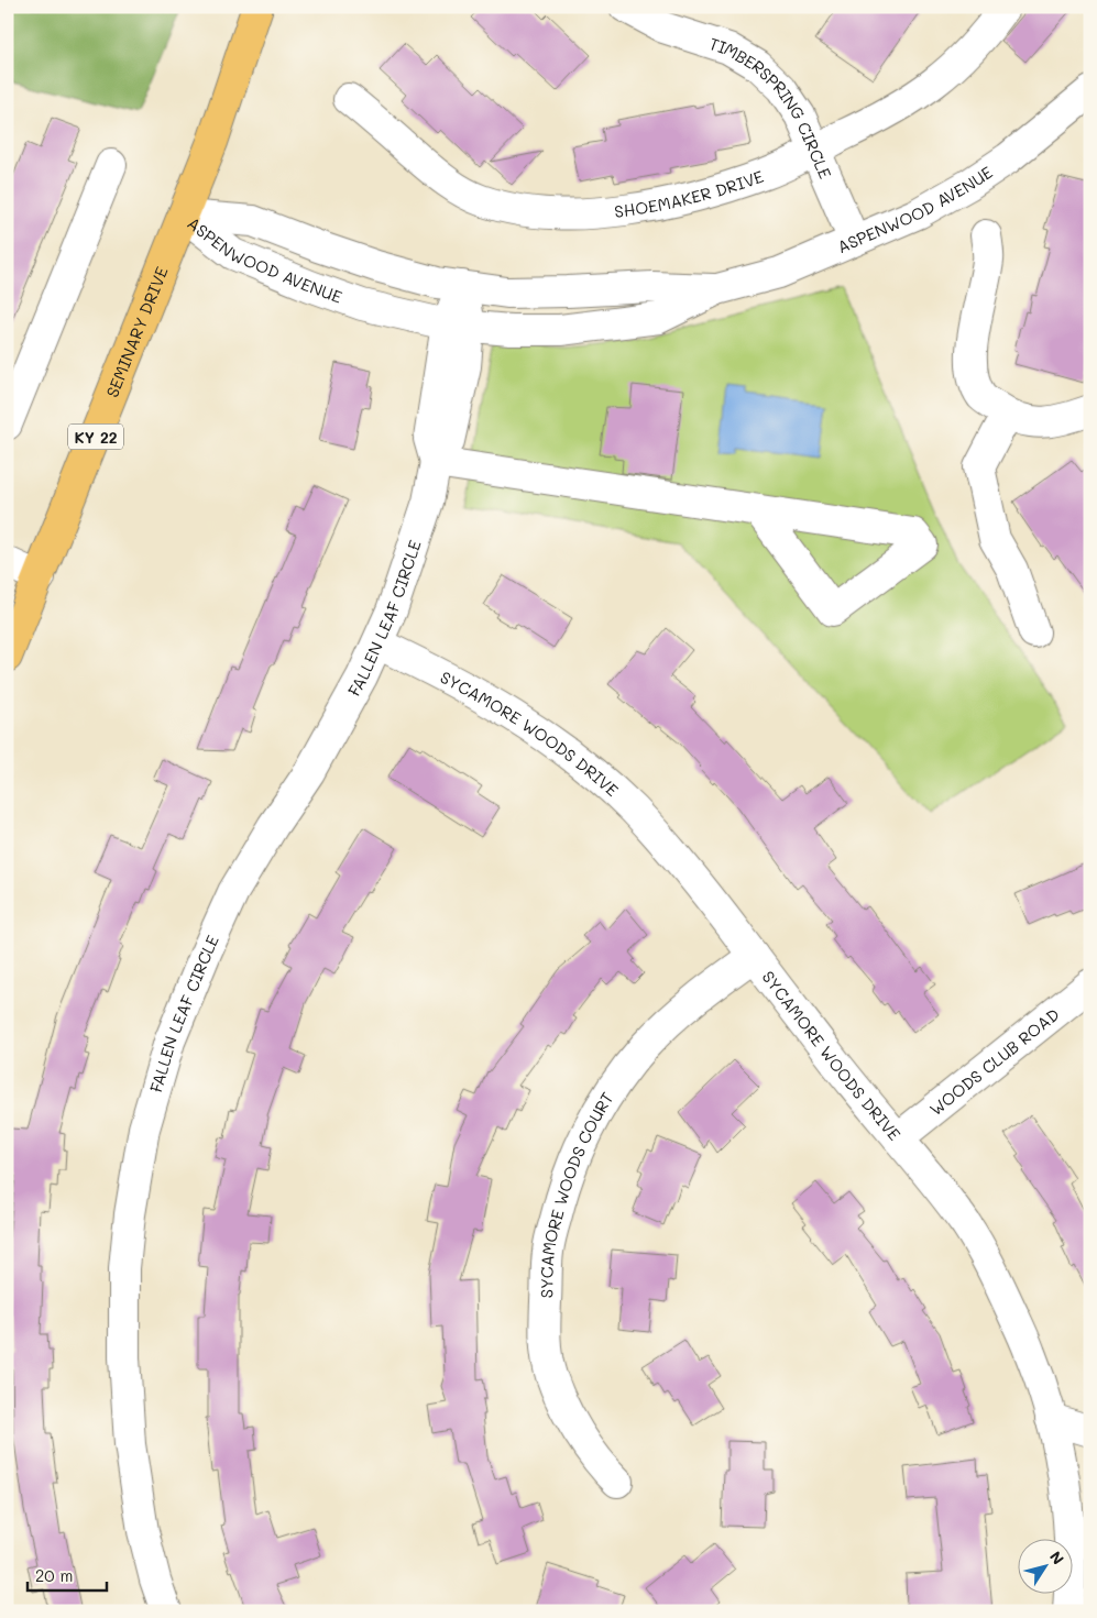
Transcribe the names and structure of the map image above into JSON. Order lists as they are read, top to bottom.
{
  "streets": {
    "main road": ["SEMINARY DRIVE", "KY 22"],
    "street": [
      "TIMBERSPRING CIRCLE",
      "SHOEMAKER DRIVE",
      "ASPENWOOD AVENUE",
      "FALLEN LEAF CIRCLE",
      "SYCAMORE WOODS DRIVE",
      "WOODS CLUB ROAD",
      "SYCAMORE WOODS COURT"
    ]
  },
  "crossings": [
    ["TIMBERSPRING CIRCLE", "SHOEMAKER DRIVE"],
    ["TIMBERSPRING CIRCLE", "ASPENWOOD AVENUE"],
    ["ASPENWOOD AVENUE", "SEMINARY DRIVE"],
    ["ASPENWOOD AVENUE", "FALLEN LEAF CIRCLE"],
    ["FALLEN LEAF CIRCLE", "SYCAMORE WOODS DRIVE"],
    ["SYCAMORE WOODS DRIVE", "WOODS CLUB ROAD"],
    ["SYCAMORE WOODS DRIVE", "SYCAMORE WOODS COURT"]
  ],
  "scale_bar": "20 m",
  "north": "top right"
}
